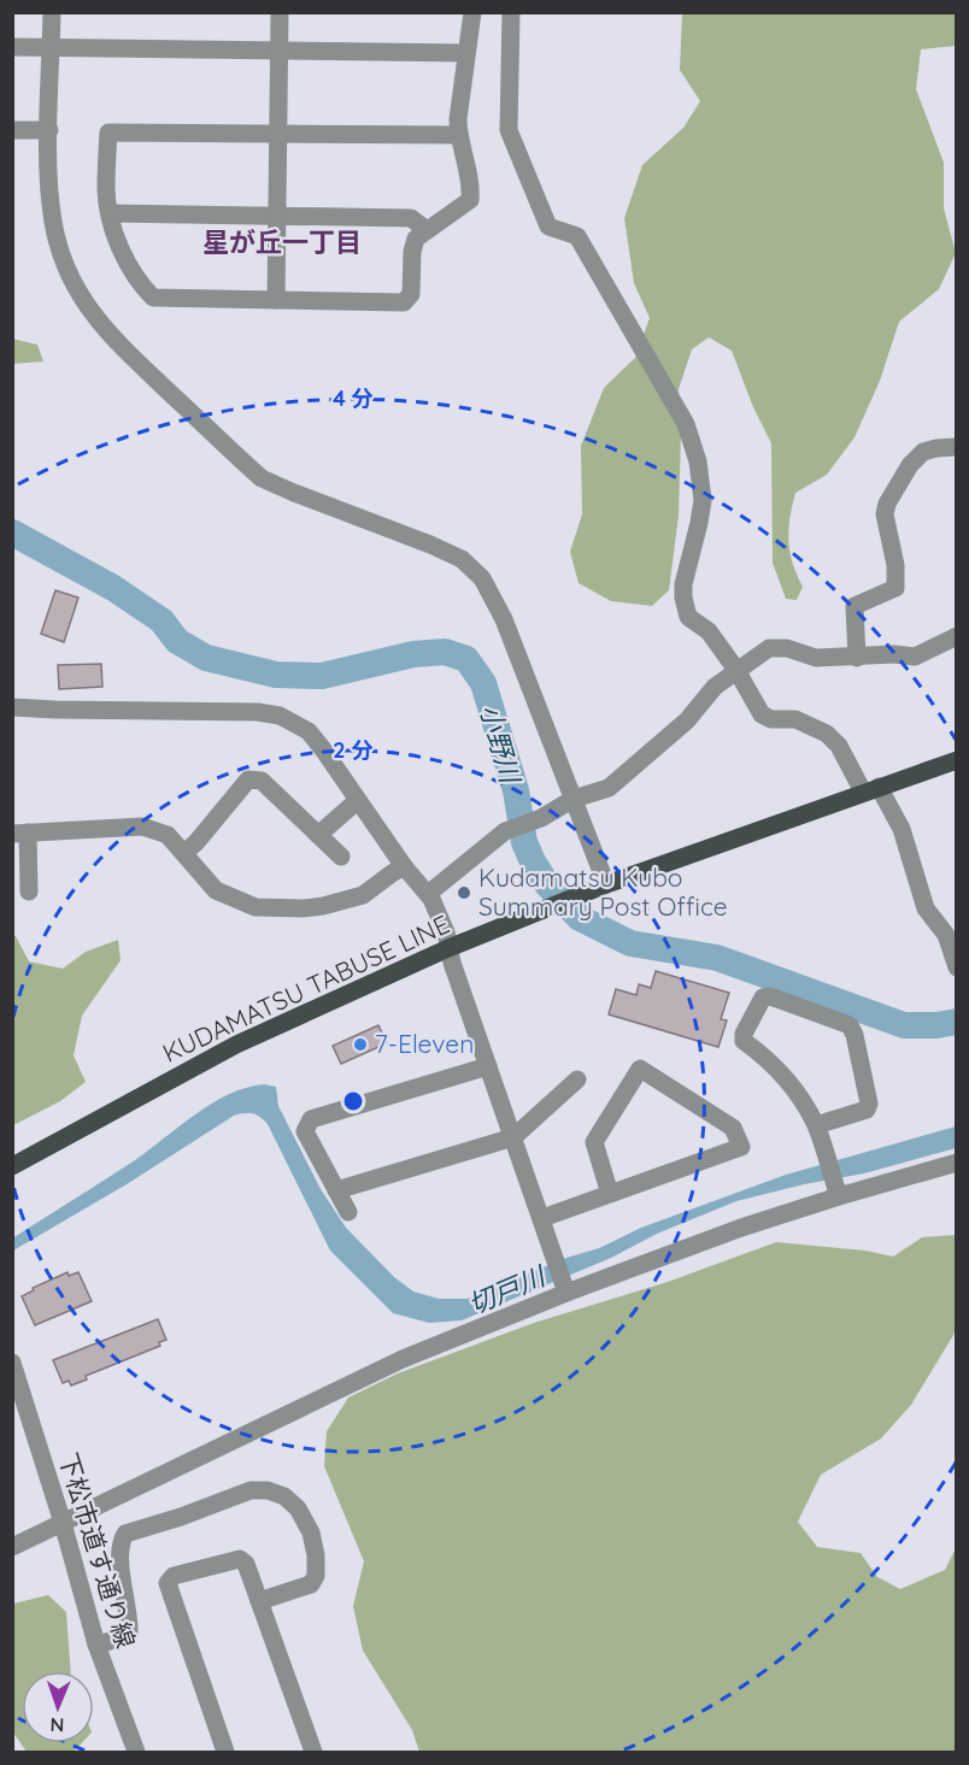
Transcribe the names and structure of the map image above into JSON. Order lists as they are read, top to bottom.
{
  "streets": {
    "main road": ["KUDAMATSU TABUSE LINE"],
    "street": ["下松市道す通り線"]
  },
  "districts": ["星が丘一丁目"],
  "water": ["小野川", "切戸川"],
  "places": ["Kudamatsu Kubo Summary Post Office", "7-Eleven"],
  "north": "bottom",
  "rings": ["4 分", "2 分"]
}
